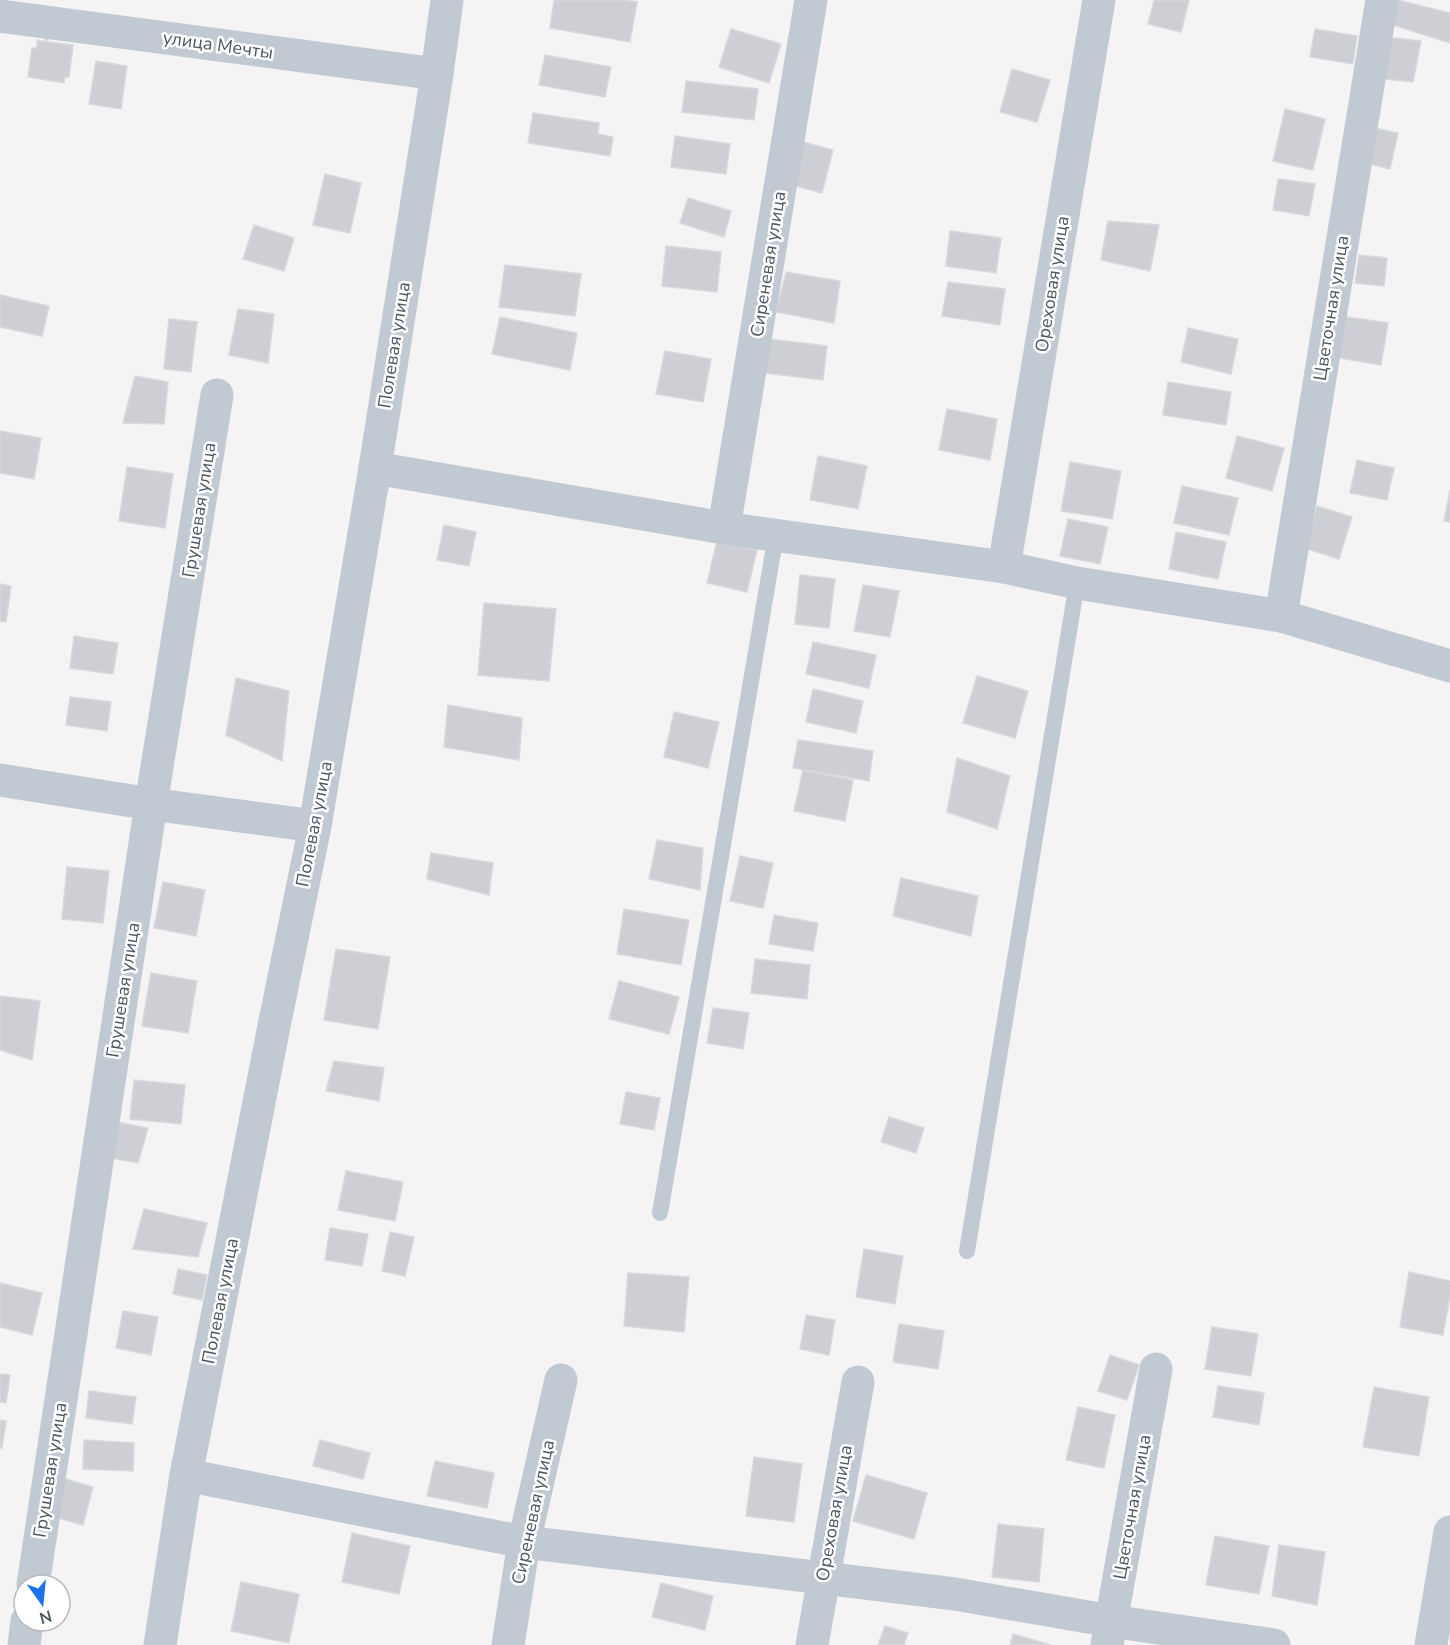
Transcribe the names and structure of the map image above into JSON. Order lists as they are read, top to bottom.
{
  "streets": {
    "street": [
      "улица Мечты",
      "Сиреневая улица",
      "Ореховая улица",
      "Цветочная улица",
      "Полевая улица",
      "Грушевая улица"
    ]
  },
  "crossings": [
    ["улица Мечты", "Полевая улица"]
  ],
  "north": "bottom"
}
